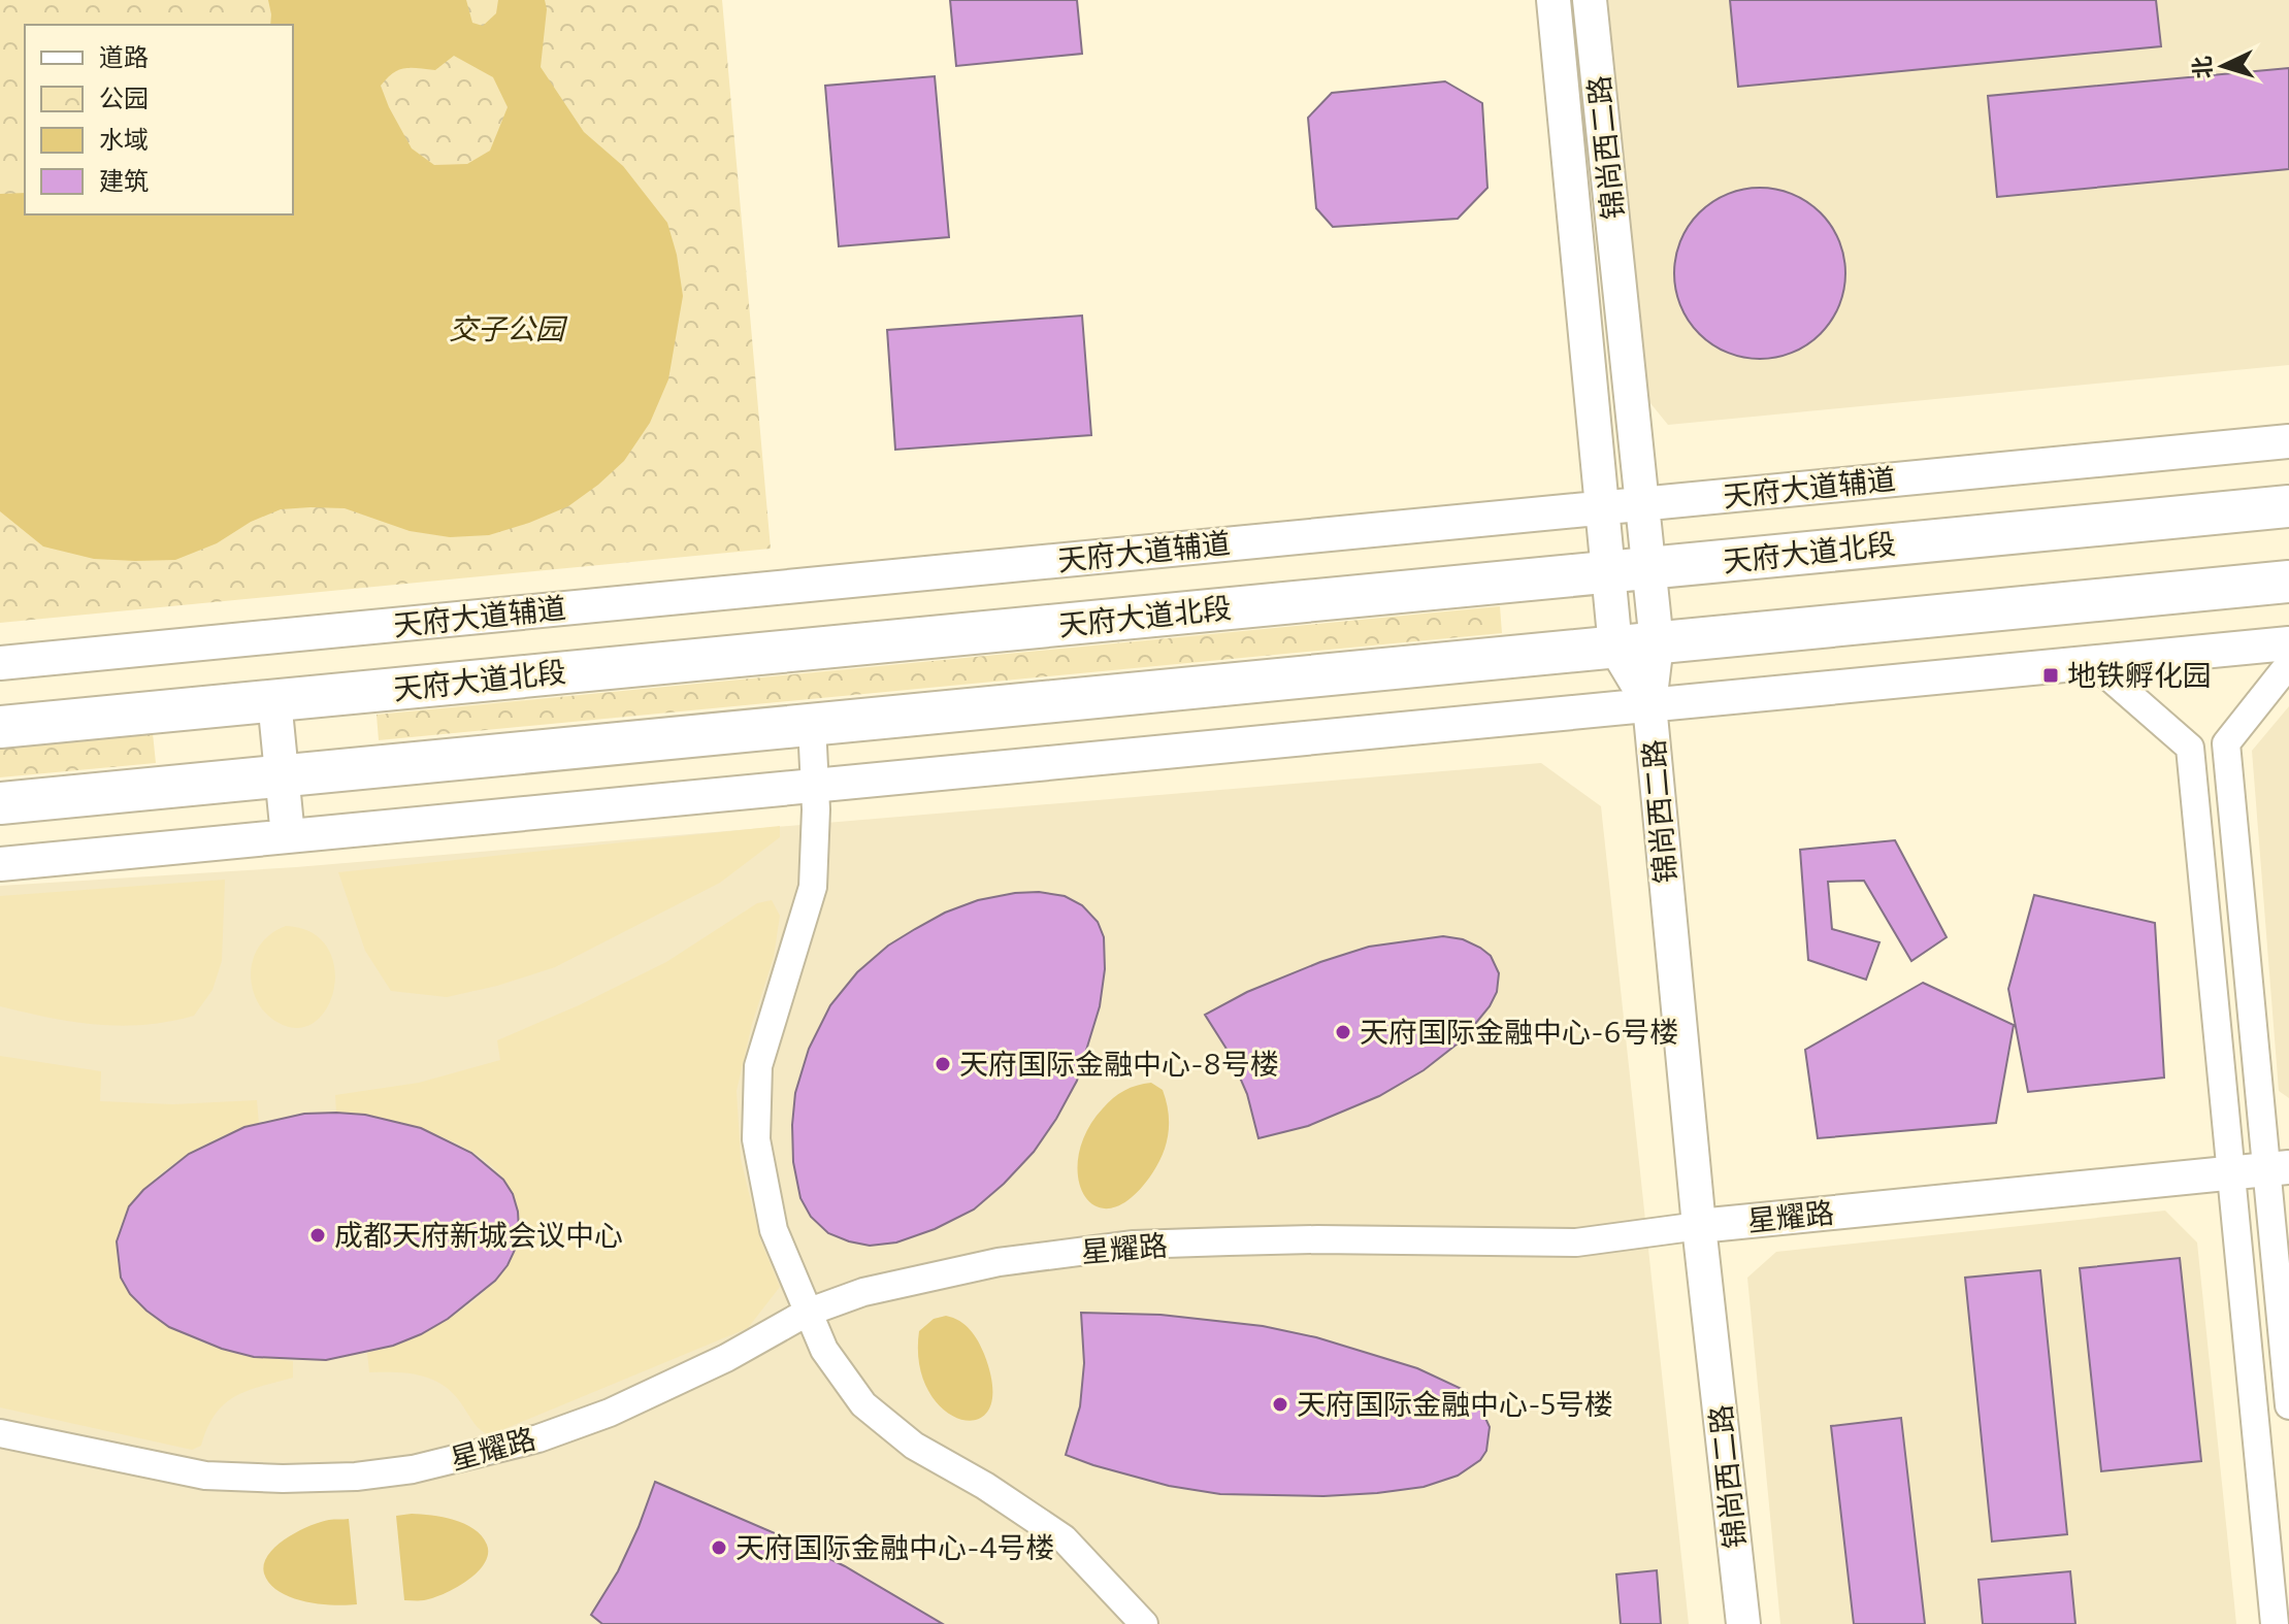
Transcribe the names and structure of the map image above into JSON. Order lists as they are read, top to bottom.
{
  "streets": {
    "main road": ["天府大道北段"],
    "street": ["锦尚西二路", "天府大道辅道", "星耀路"]
  },
  "crossings": [
    ["锦尚西二路", "天府大道辅道"],
    ["锦尚西二路", "天府大道北段"],
    ["锦尚西二路", "星耀路"]
  ],
  "parks": ["交子公园"],
  "places": {
    "transit": ["地铁孵化园"],
    "other": [
      "天府国际金融中心-6号楼",
      "天府国际金融中心-8号楼",
      "成都天府新城会议中心",
      "天府国际金融中心-5号楼",
      "天府国际金融中心-4号楼"
    ]
  },
  "legend": [
    "道路",
    "公园",
    "水域",
    "建筑"
  ],
  "north": "left"
}
